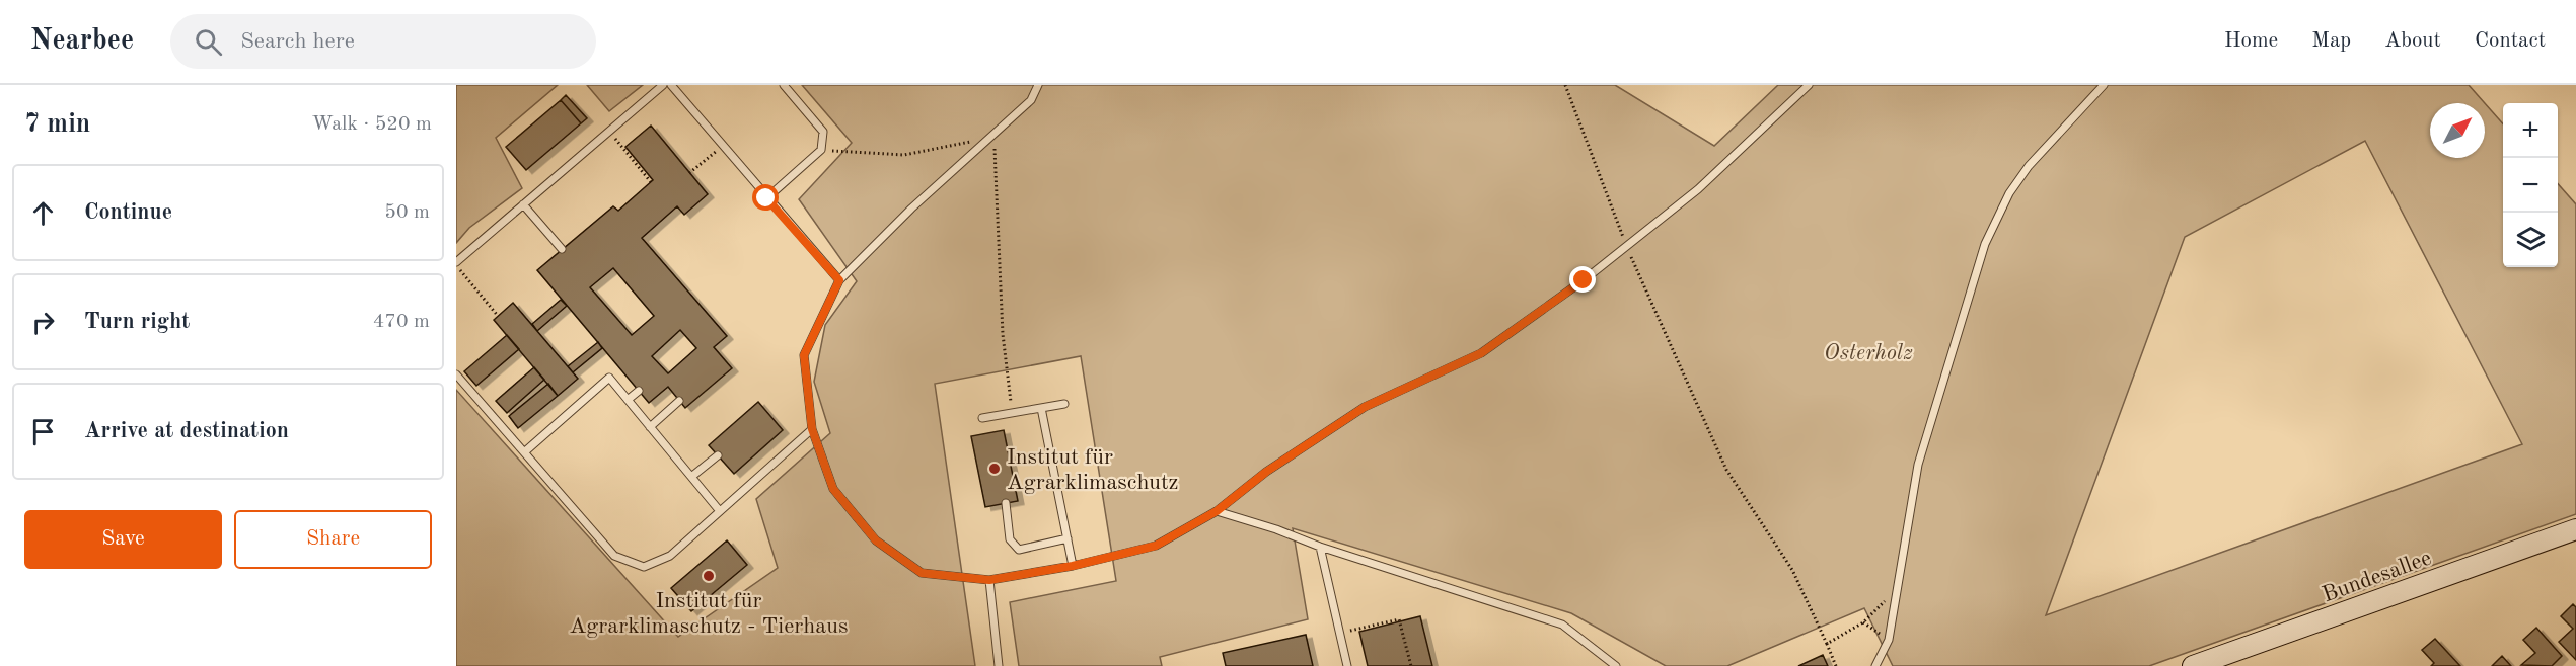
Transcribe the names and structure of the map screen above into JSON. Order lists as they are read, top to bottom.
{
  "streets": {
    "main road": ["Bundesallee"]
  },
  "parks": ["Osterholz"],
  "places": ["Institut für Agrarklimaschutz", "Institut für Agrarklimaschutz - Tierhaus"],
  "north": "top right",
  "page": {
    "header": "Nearbee",
    "search": "Search here",
    "nav": [
      "Home",
      "Map",
      "About",
      "Contact"
    ],
    "heading": ["7 min", "Walk · 520 m"],
    "map_buttons": ["+", "−"],
    "list": [
      ["Continue", "50 m"],
      ["Turn right", "470 m"],
      "Arrive at destination"
    ],
    "buttons": ["Save", "Share"]
  }
}
